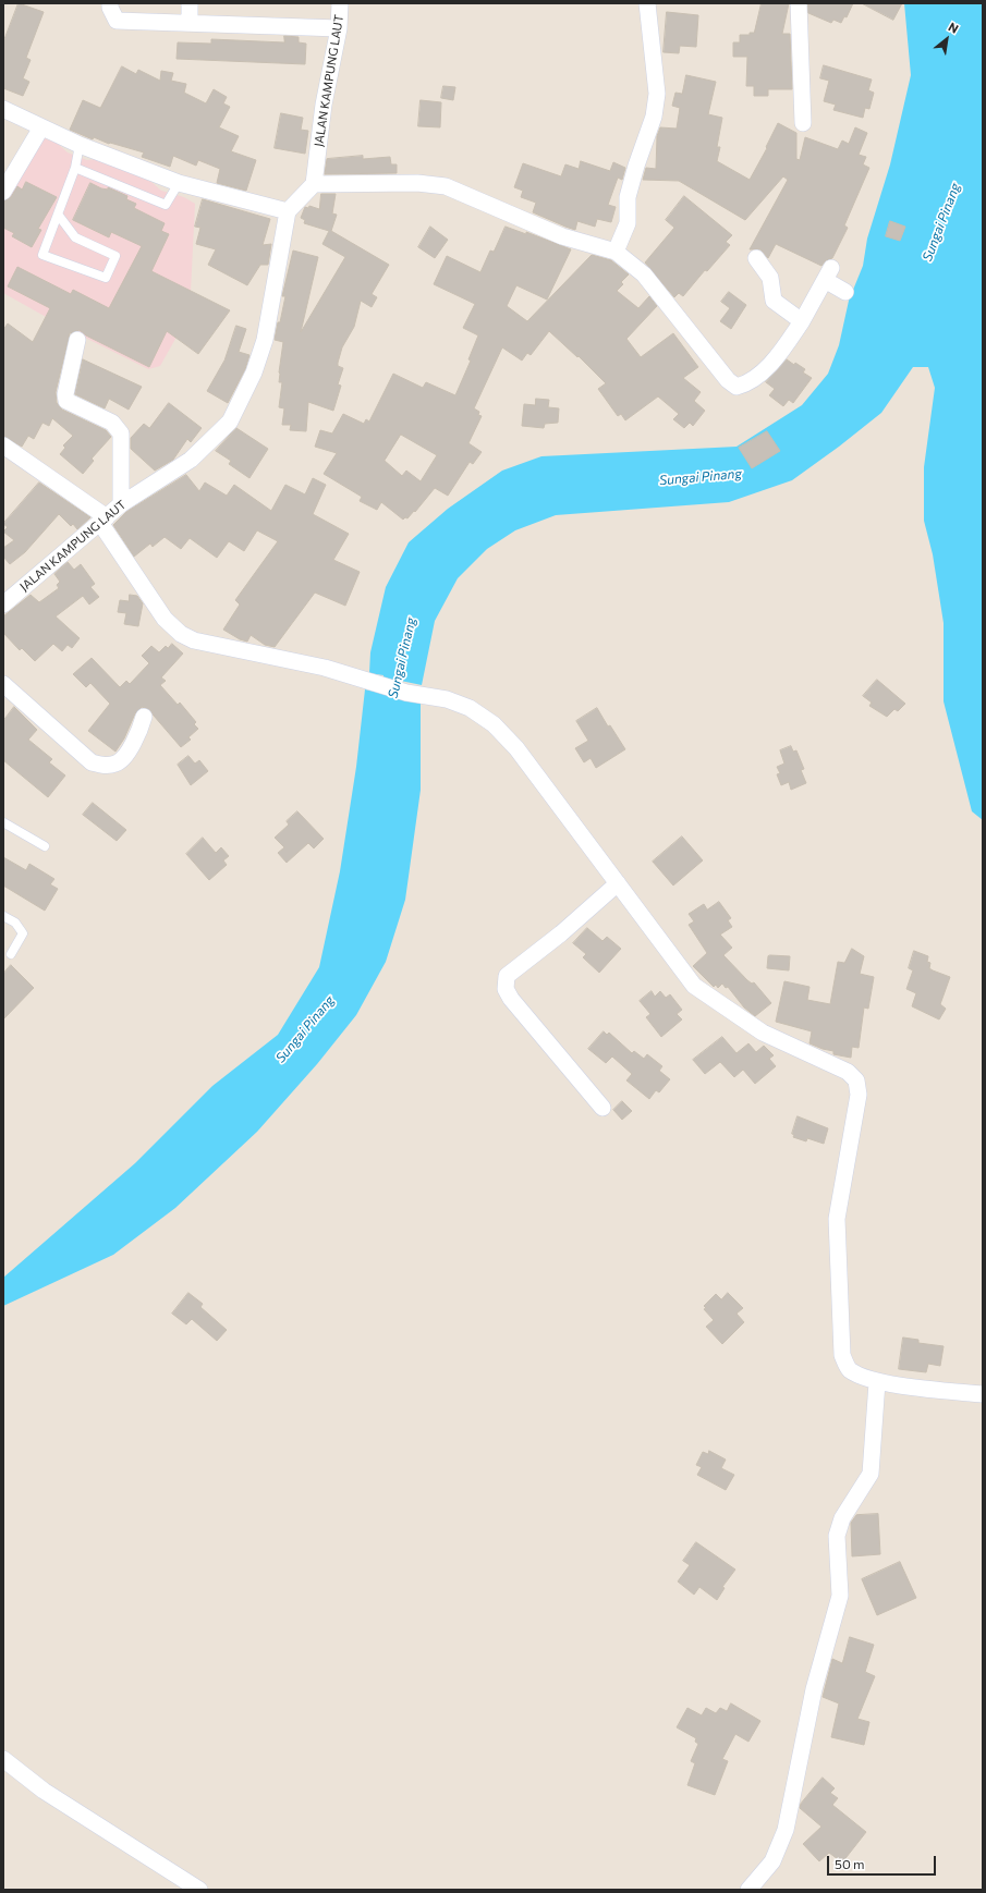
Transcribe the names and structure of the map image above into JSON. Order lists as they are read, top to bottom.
{
  "streets": {
    "street": ["JALAN KAMPUNG LAUT"]
  },
  "water": ["Sungai Pinang"],
  "scale_bar": "50 m",
  "north": "top right"
}
